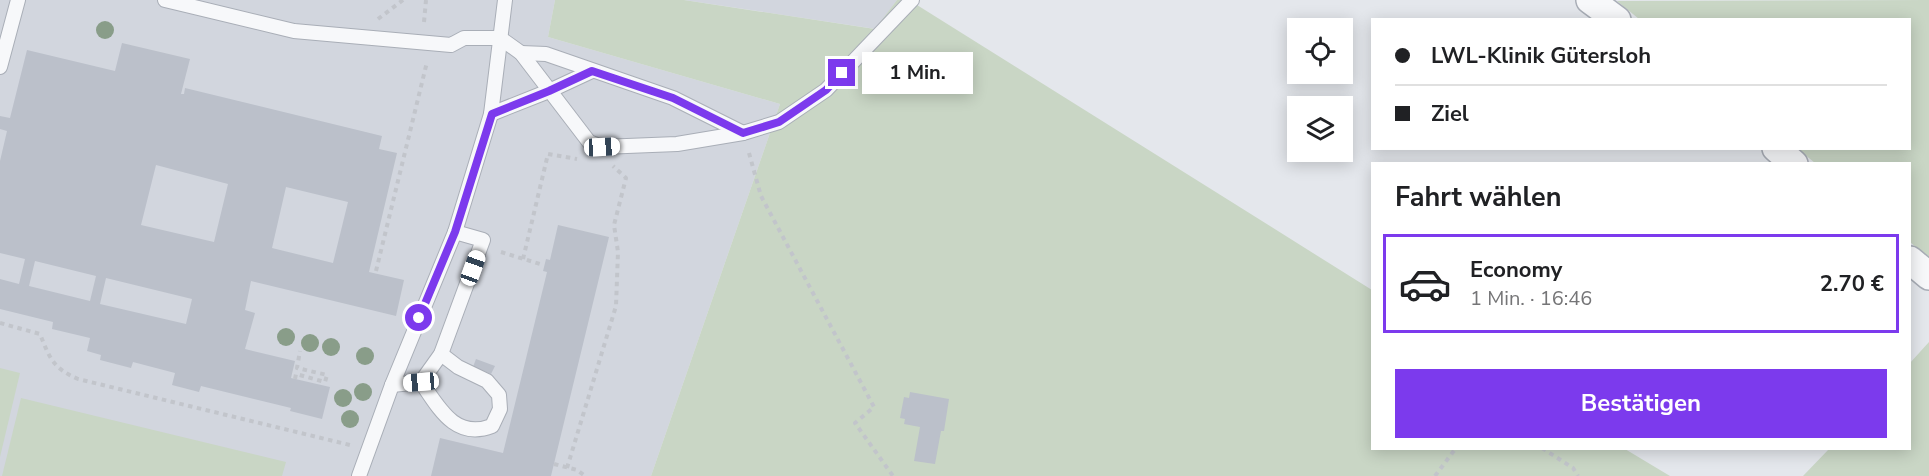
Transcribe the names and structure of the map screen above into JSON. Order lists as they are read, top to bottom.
{
  "page": {
    "banner": ["LWL-Klinik Gütersloh", "Ziel"],
    "bubble": "1 Min.",
    "heading": "Fahrt wählen",
    "list": [
      {
        "name": "Economy",
        "note": "1 Min. · 16:46",
        "value": "2.70 €"
      }
    ],
    "buttons": "Bestätigen"
  }
}
